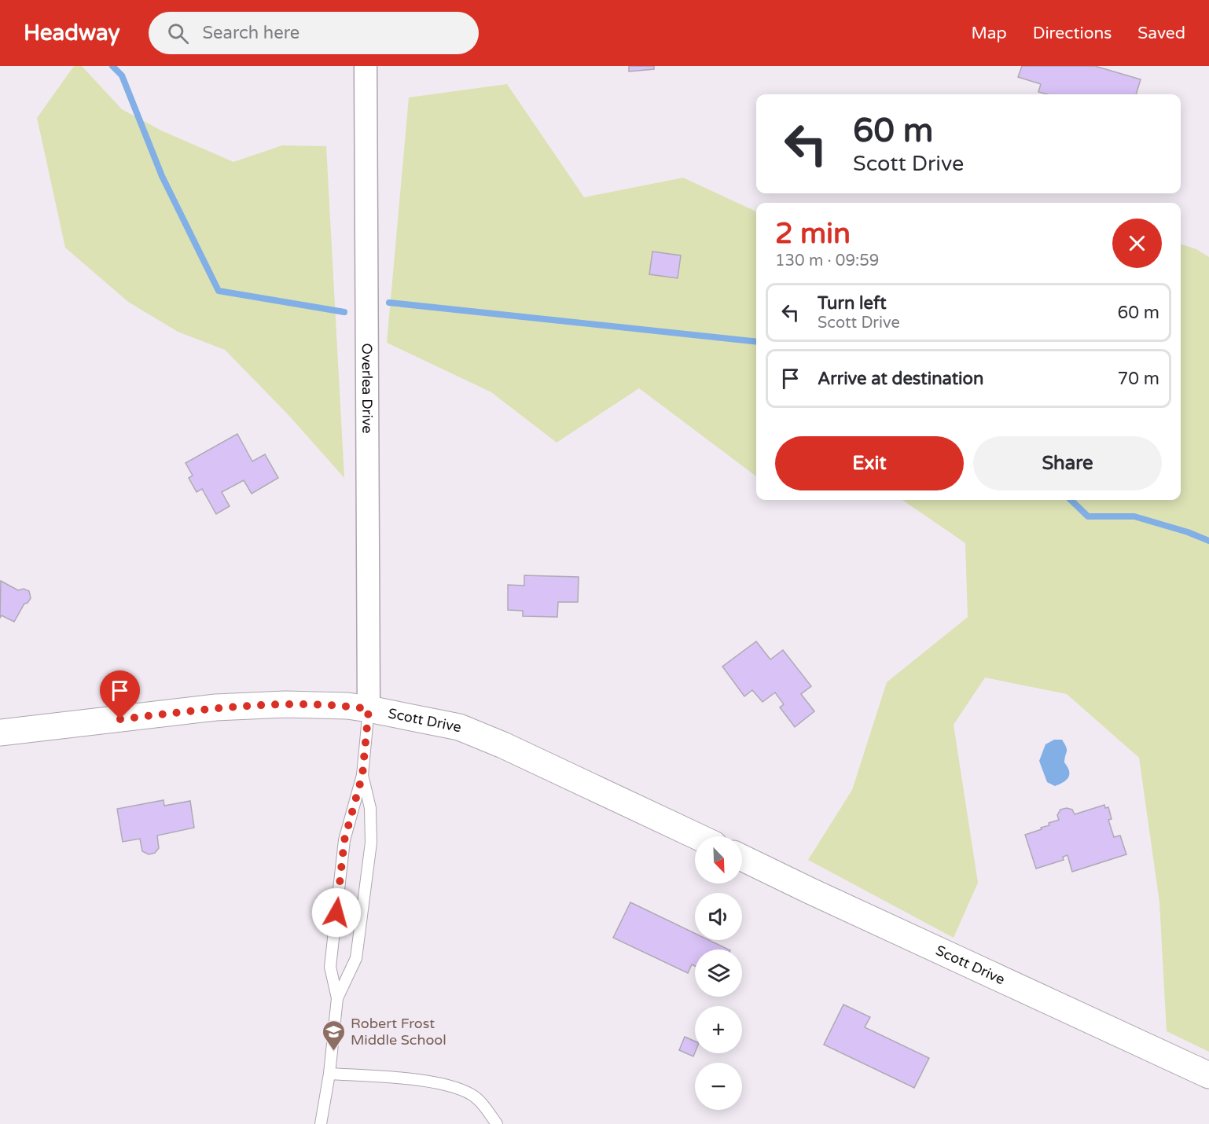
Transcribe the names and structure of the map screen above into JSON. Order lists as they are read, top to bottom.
{
  "streets": {
    "street": ["Overlea Drive", "Scott Drive"]
  },
  "crossings": [
    ["Overlea Drive", "Scott Drive"]
  ],
  "places": {
    "school or university": ["Robert Frost Middle School"]
  },
  "north": "bottom right",
  "page": {
    "header": "Headway",
    "search": "Search here",
    "nav": ["Map", "Directions", "Saved"],
    "turn": ["60 m", "Scott Drive"],
    "heading": ["2 min", "130 m · 09:59"],
    "list": [
      {
        "name": "Turn left",
        "note": "Scott Drive",
        "value": "60 m"
      },
      {
        "name": "Arrive at destination",
        "value": "70 m"
      }
    ],
    "buttons": ["Exit", "Share"],
    "map_buttons": ["+", "−"]
  }
}
